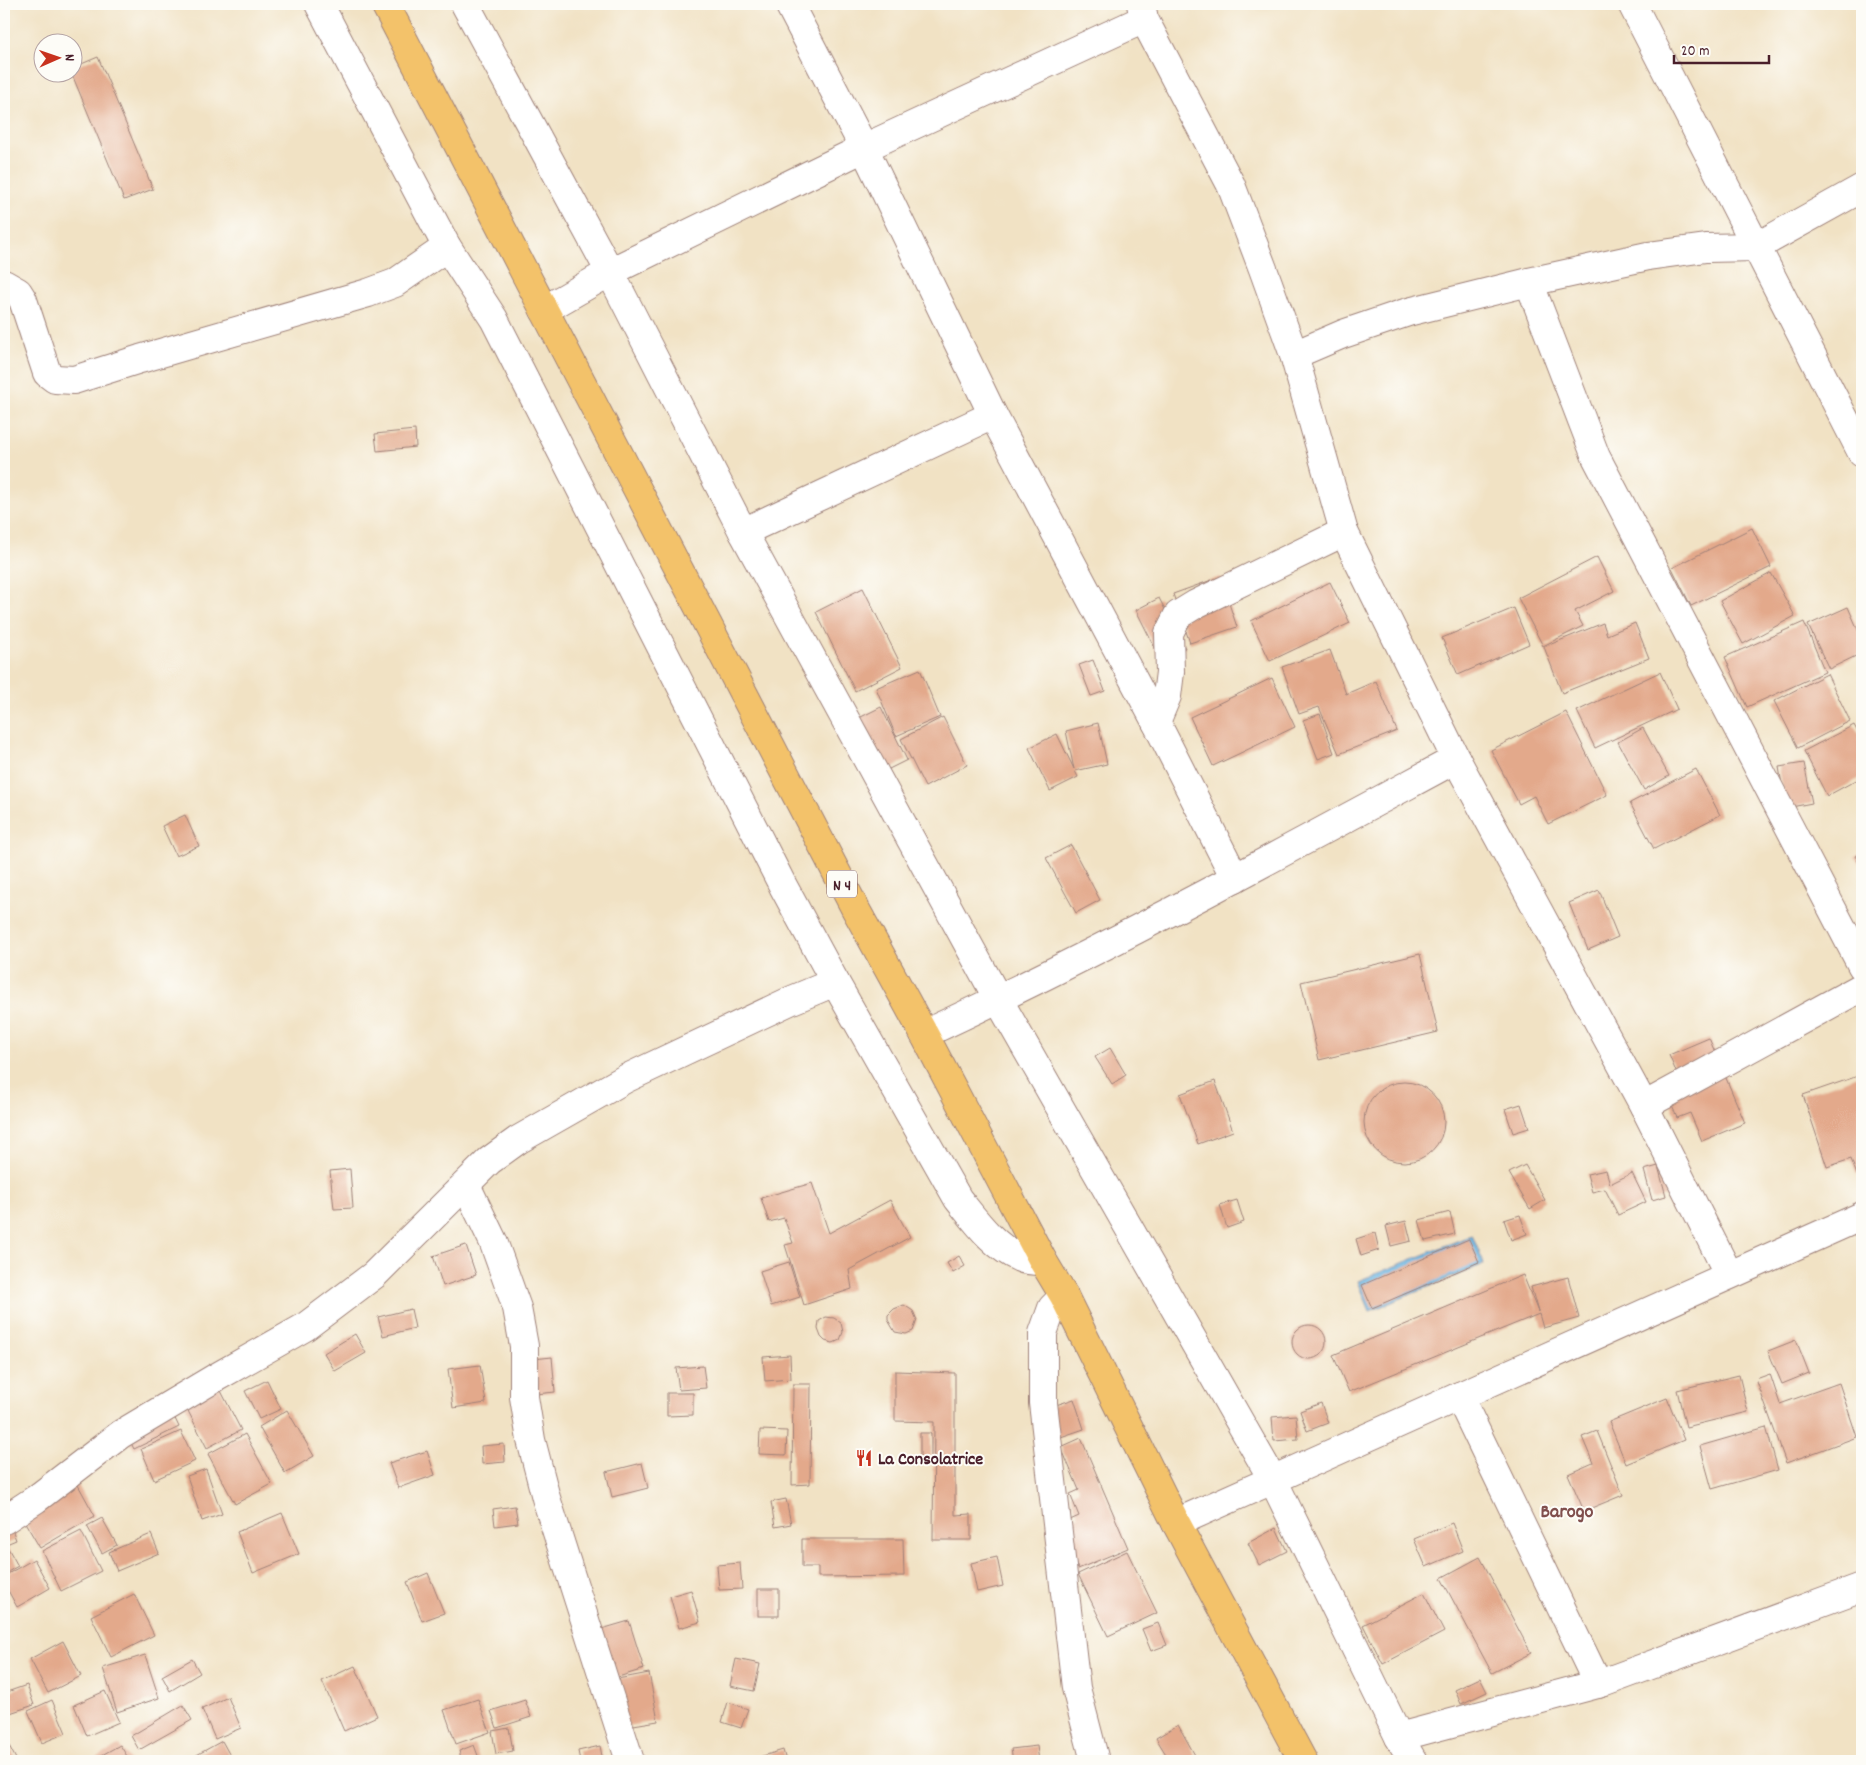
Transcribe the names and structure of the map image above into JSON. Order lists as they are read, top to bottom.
{
  "streets": {
    "highway": ["N 4"]
  },
  "districts": ["Barogo"],
  "places": {
    "restaurant": ["La Consolatrice"]
  },
  "scale_bar": "20 m",
  "north": "right"
}
